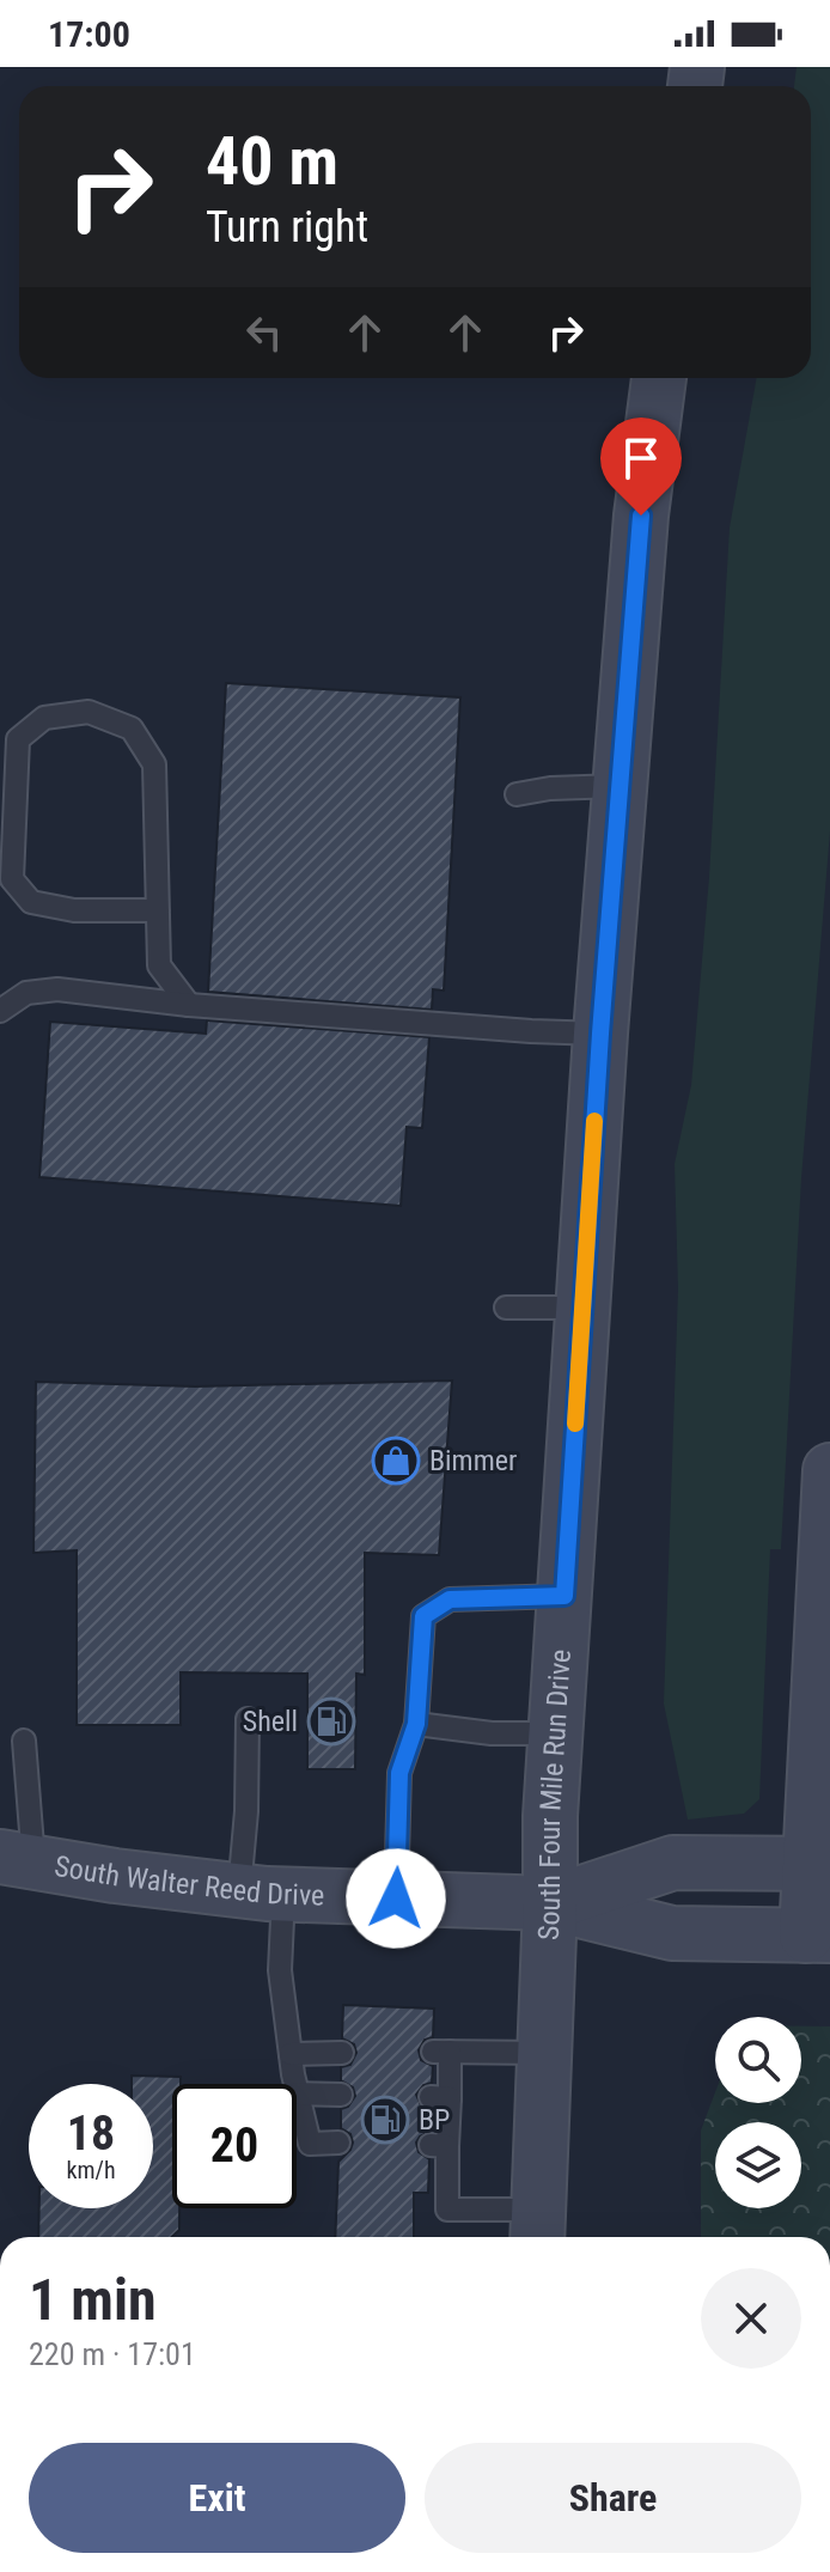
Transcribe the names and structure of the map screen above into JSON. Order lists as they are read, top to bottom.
{
  "streets": {
    "main road": ["South Four Mile Run Drive", "South Walter Reed Drive"]
  },
  "crossings": [
    ["South Four Mile Run Drive", "South Walter Reed Drive"]
  ],
  "places": {
    "shop": ["Bimmer"],
    "fuel station": ["Shell", "BP"]
  },
  "page": {
    "status": "17:00",
    "turn": ["40 m", "Turn right"],
    "speed": "18 km/h",
    "limit": "20",
    "heading": ["1 min", "220 m · 17:01"],
    "buttons": ["Exit", "Share"]
  }
}
